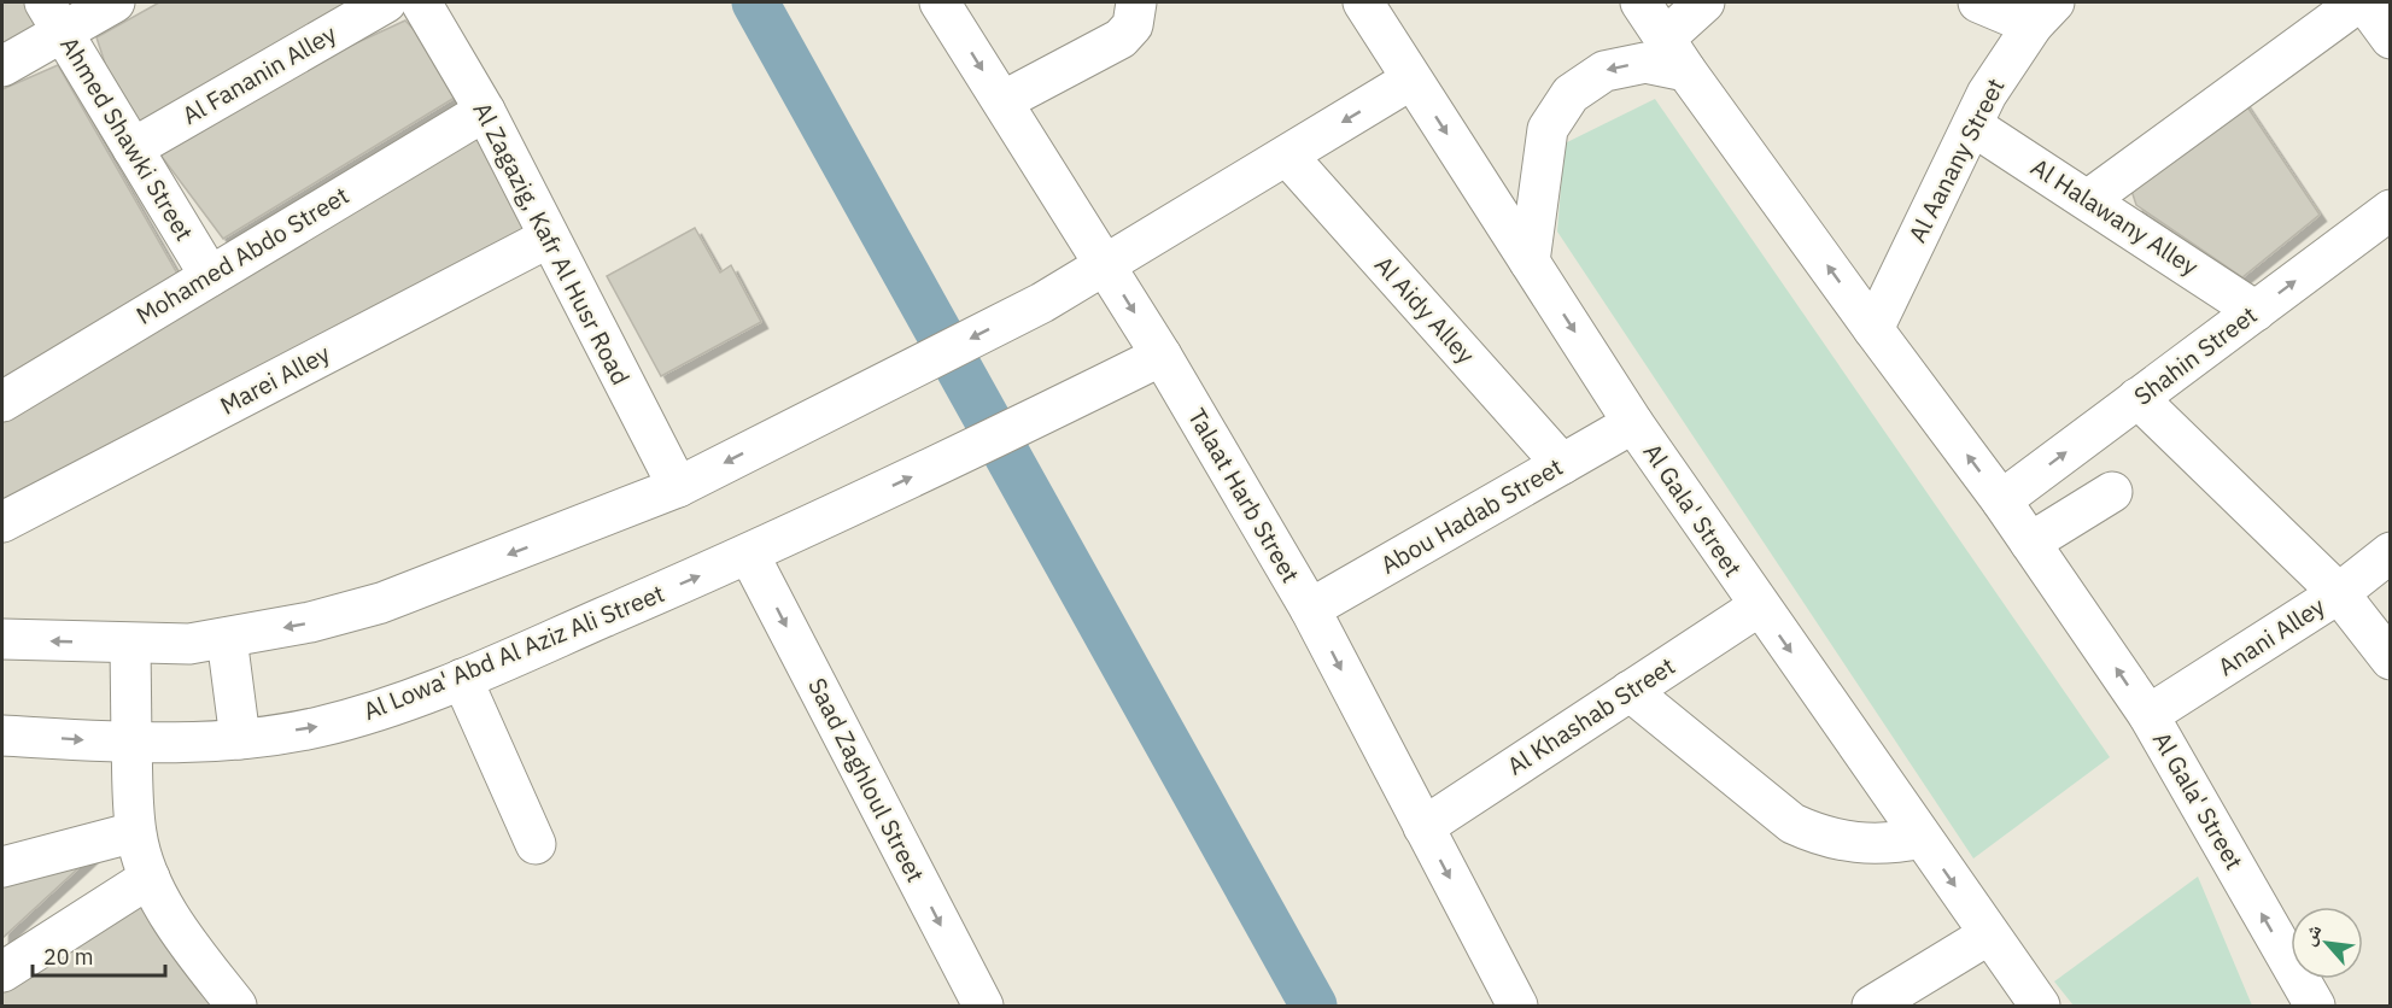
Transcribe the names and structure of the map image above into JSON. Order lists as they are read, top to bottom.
{
  "streets": {
    "main road": [
      "Al Fananin Alley",
      "Ahmed Shawki Street",
      "Al Aanany Street",
      "Al Halawany Alley",
      "Al Zagazig, Kafr Al Husr Road",
      "Mohamed Abdo Street",
      "Al Aidy Alley",
      "Shahin Street",
      "Marei Alley",
      "Talaat Harb Street",
      "Al Gala' Street",
      "Abou Hadab Street",
      "Anani Alley",
      "Al Lowa' Abd Al Aziz Ali Street",
      "Al Khashab Street",
      "Saad Zaghloul Street"
    ]
  },
  "crossings": [
    ["Al Fananin Alley", "Ahmed Shawki Street"],
    ["Ahmed Shawki Street", "Mohamed Abdo Street"],
    ["Al Aanany Street", "Al Halawany Alley"],
    ["Al Aanany Street", "Al Gala' Street"],
    ["Al Halawany Alley", "Shahin Street"],
    ["Al Zagazig, Kafr Al Husr Road", "Mohamed Abdo Street"],
    ["Al Zagazig, Kafr Al Husr Road", "Marei Alley"],
    ["Al Aidy Alley", "Abou Hadab Street"],
    ["Shahin Street", "Al Gala' Street"],
    ["Talaat Harb Street", "Abou Hadab Street"],
    ["Talaat Harb Street", "Al Lowa' Abd Al Aziz Ali Street"],
    ["Talaat Harb Street", "Al Khashab Street"],
    ["Al Gala' Street", "Abou Hadab Street"],
    ["Al Gala' Street", "Anani Alley"],
    ["Al Gala' Street", "Al Khashab Street"],
    ["Al Lowa' Abd Al Aziz Ali Street", "Saad Zaghloul Street"]
  ],
  "one_way": ["Talaat Harb Street"],
  "scale_bar": "20 m",
  "north": "top left"
}
